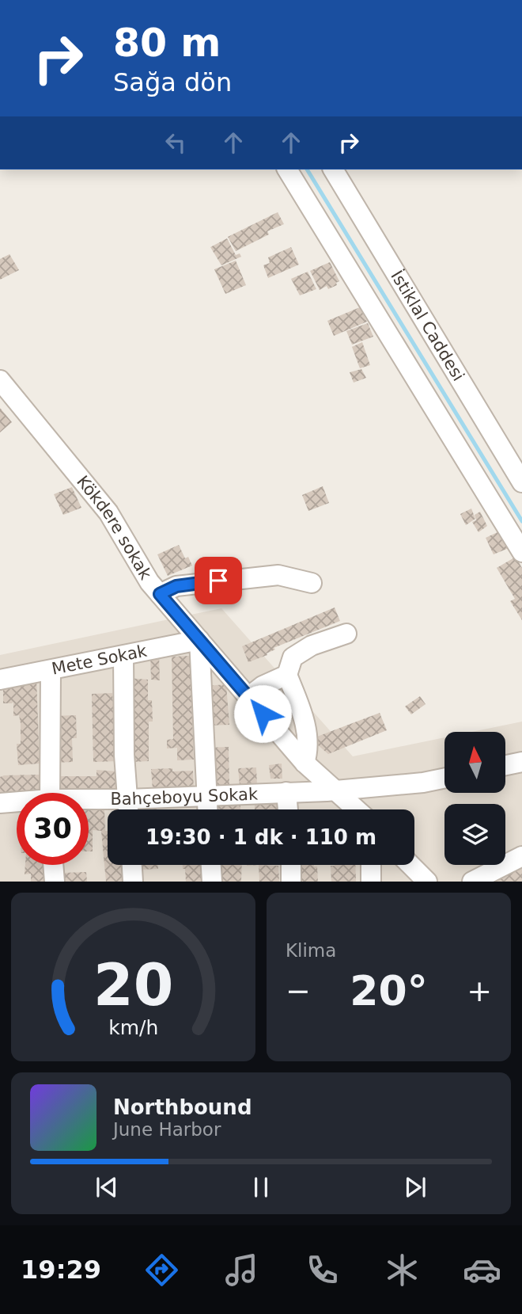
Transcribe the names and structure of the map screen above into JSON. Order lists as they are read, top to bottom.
{
  "streets": {
    "street": [
      "İstiklal Caddesi",
      "Kökdere sokak",
      "Mete Sokak",
      "Bahçeboyu Sokak"
    ]
  },
  "crossings": [
    ["Kökdere sokak", "Mete Sokak"],
    ["Kökdere sokak", "Bahçeboyu Sokak"]
  ],
  "north": "top",
  "page": {
    "turn": ["80 m", "Sağa dön"],
    "limit": "30",
    "trip": "19:30 · 1 dk · 110 m",
    "tile": "Klima",
    "heat": ["−", "20°", "+"],
    "song": ["Northbound", "June Harbor"],
    "tabs": "19:29",
    "gauge": ["20", "km/h"]
  }
}
